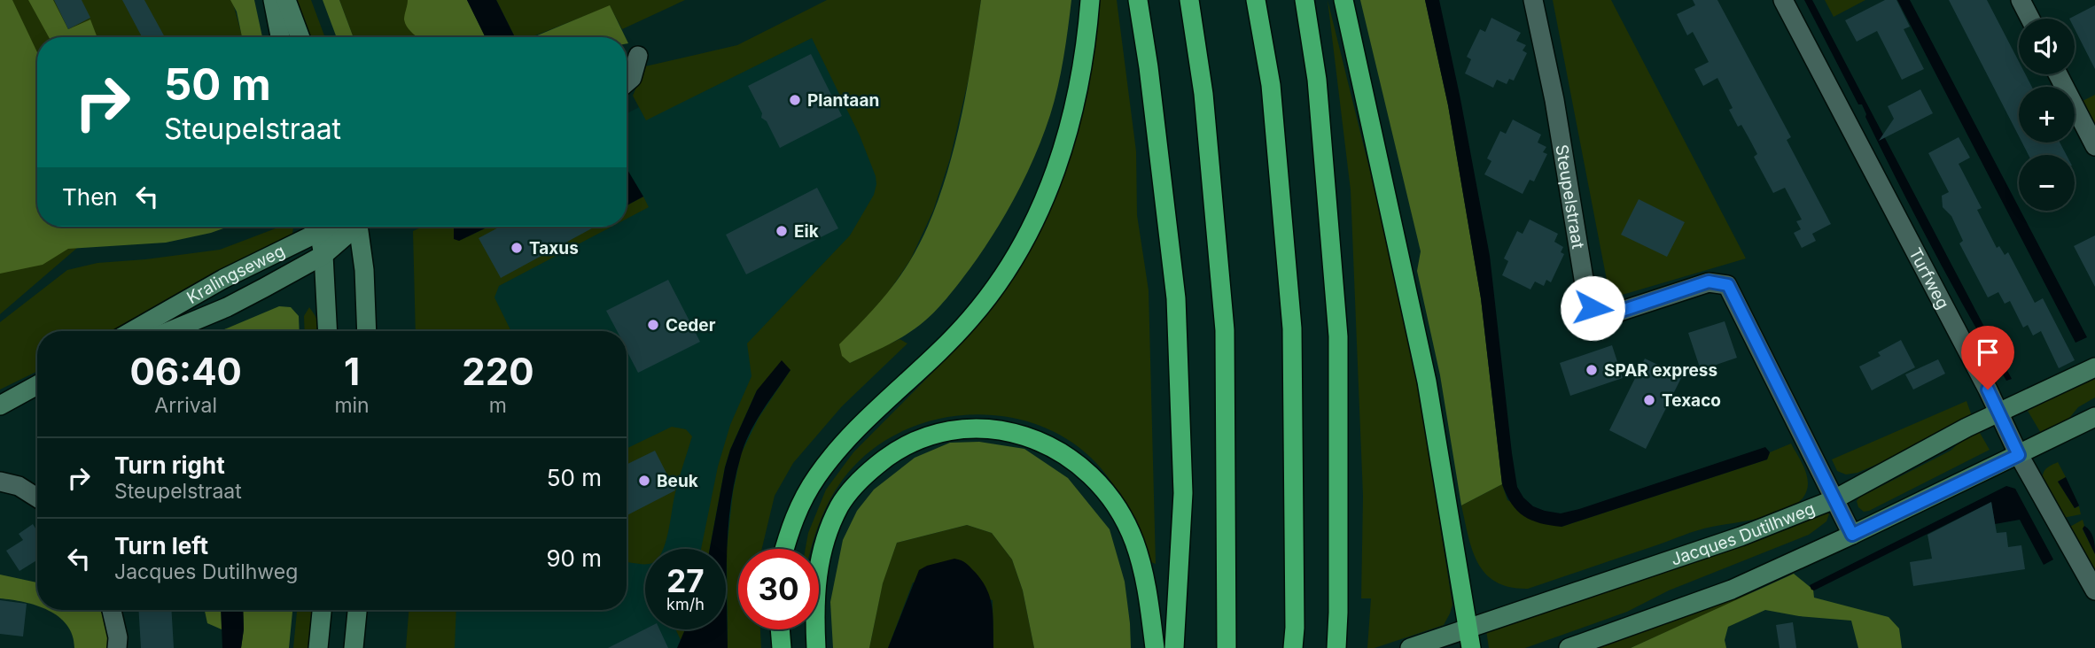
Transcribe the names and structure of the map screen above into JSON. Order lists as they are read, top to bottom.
{
  "streets": {
    "main road": ["Kralingseweg", "Jacques Dutilhweg"],
    "street": ["Steupelstraat", "Turfweg"]
  },
  "crossings": [
    ["Steupelstraat", "Jacques Dutilhweg"],
    ["Turfweg", "Jacques Dutilhweg"]
  ],
  "places": [
    "Plantaan",
    "Eik",
    "Taxus",
    "Ceder",
    "SPAR express",
    "Texaco",
    "Beuk"
  ],
  "page": {
    "map_buttons": ["+", "−"],
    "turn": ["50 m", "Steupelstraat"],
    "then": "Then",
    "eta": [
      "06:40",
      "Arrival",
      "1",
      "min",
      "220",
      "m"
    ],
    "list": [
      {
        "name": "Turn right",
        "note": "Steupelstraat",
        "value": "50 m"
      },
      {
        "name": "Turn left",
        "note": "Jacques Dutilhweg",
        "value": "90 m"
      }
    ],
    "speed": "27 km/h",
    "limit": "30"
  }
}
